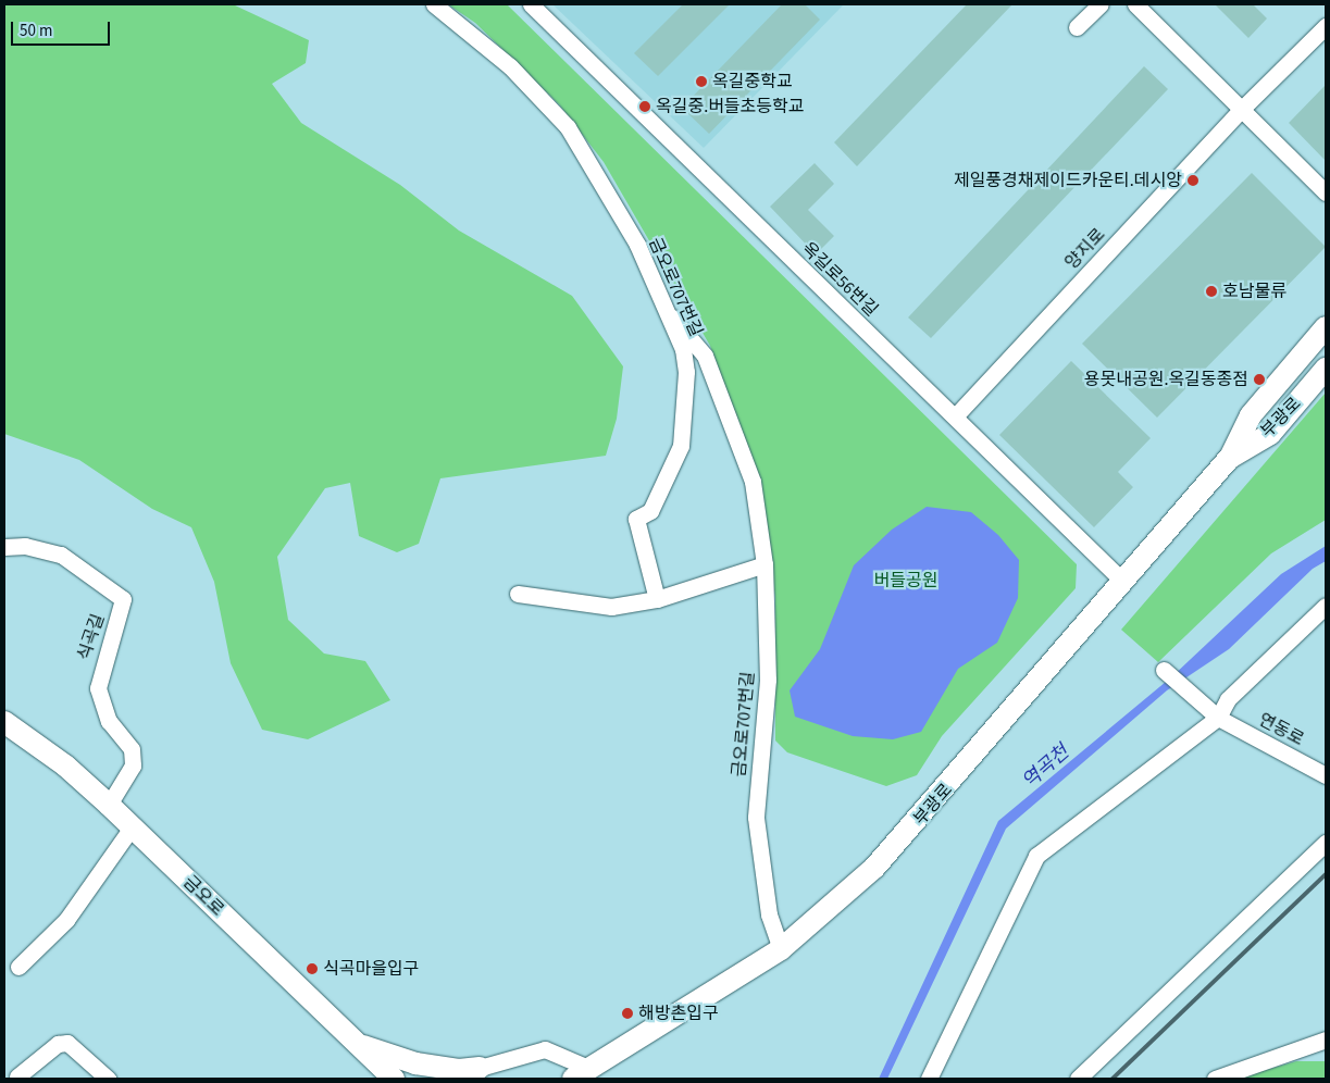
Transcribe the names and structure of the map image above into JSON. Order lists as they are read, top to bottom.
{
  "streets": {
    "main road": ["부광로", "금오로"],
    "street": [
      "양지로",
      "옥길로56번길",
      "금오로707번길",
      "식곡길",
      "연동로"
    ]
  },
  "crossings": [
    ["양지로", "옥길로56번길"],
    ["옥길로56번길", "부광로"],
    ["금오로707번길", "부광로"],
    ["식곡길", "금오로"]
  ],
  "water": ["역곡천"],
  "parks": ["버들공원"],
  "places": [
    "옥길중학교",
    "옥길중.버들초등학교",
    "제일풍경채제이드카운티.데시앙",
    "호남물류",
    "용못내공원.옥길동종점",
    "식곡마을입구",
    "해방촌입구"
  ],
  "scale_bar": "50 m"
}
